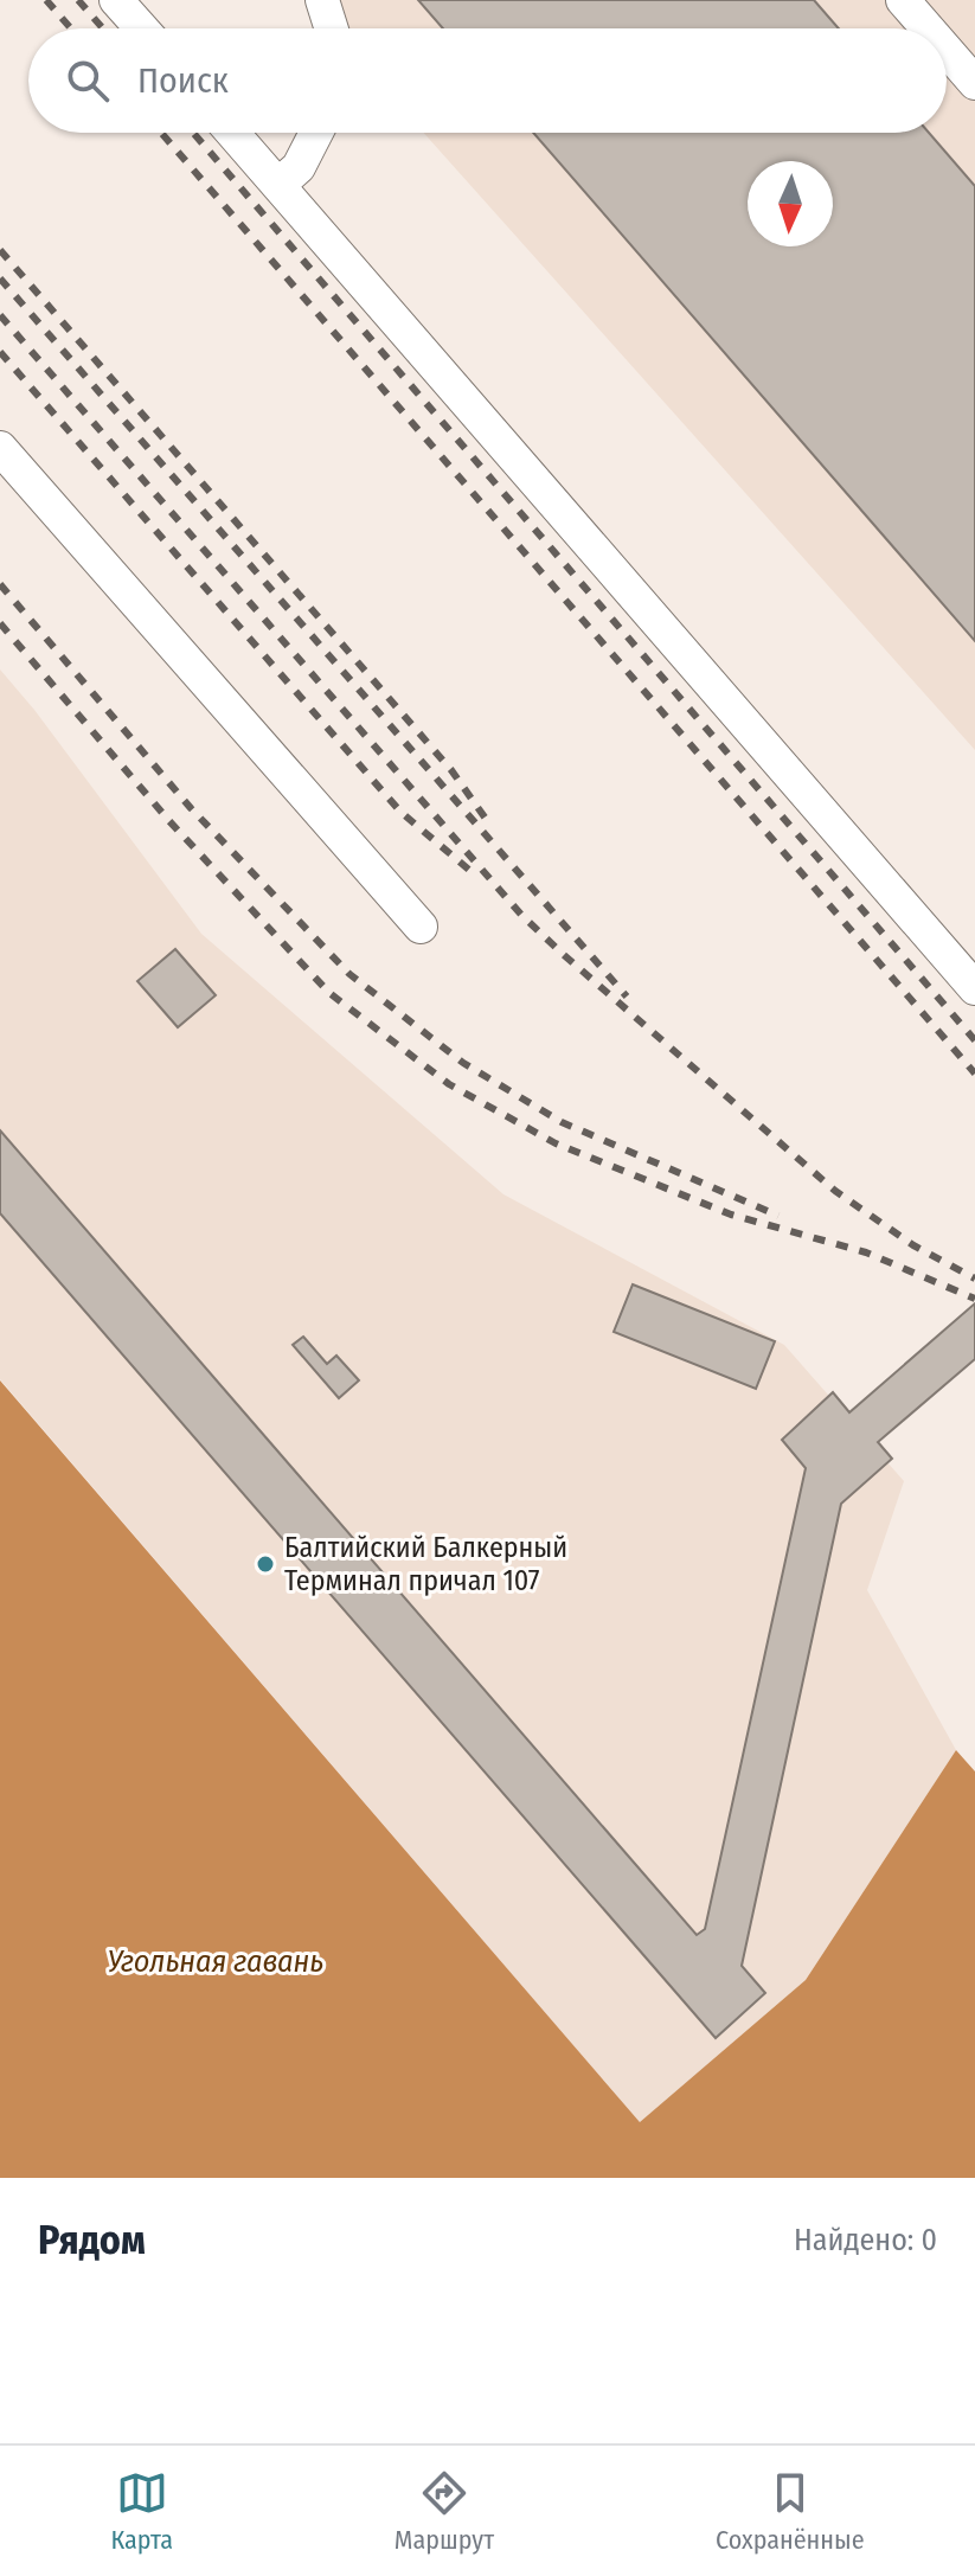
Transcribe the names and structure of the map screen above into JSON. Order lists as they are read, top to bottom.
{
  "water": ["Угольная гавань"],
  "places": ["Балтийский Балкерный Терминал причал 107"],
  "north": "bottom",
  "page": {
    "search": "Поиск",
    "heading": ["Рядом", "Найдено: 0"],
    "nav": ["Карта", "Маршрут", "Сохранённые"]
  }
}
